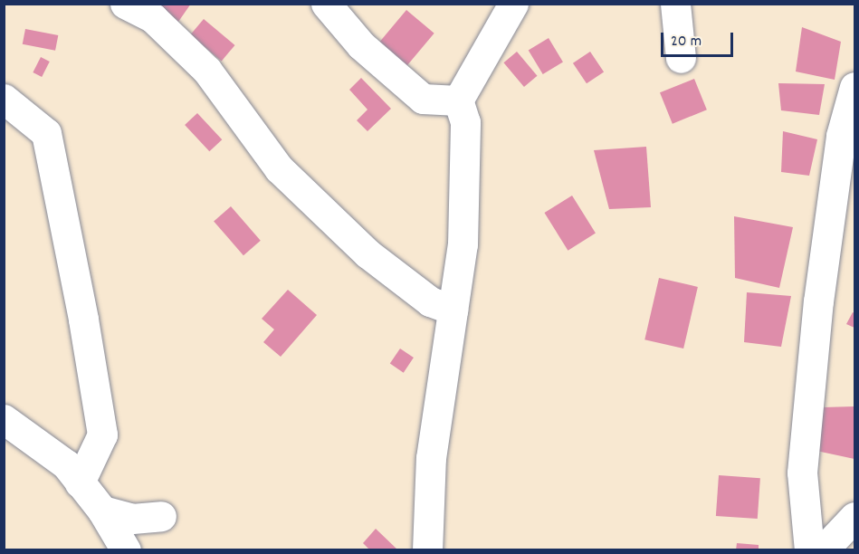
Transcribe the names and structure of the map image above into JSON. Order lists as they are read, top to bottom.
{
  "scale_bar": "20 m"
}
